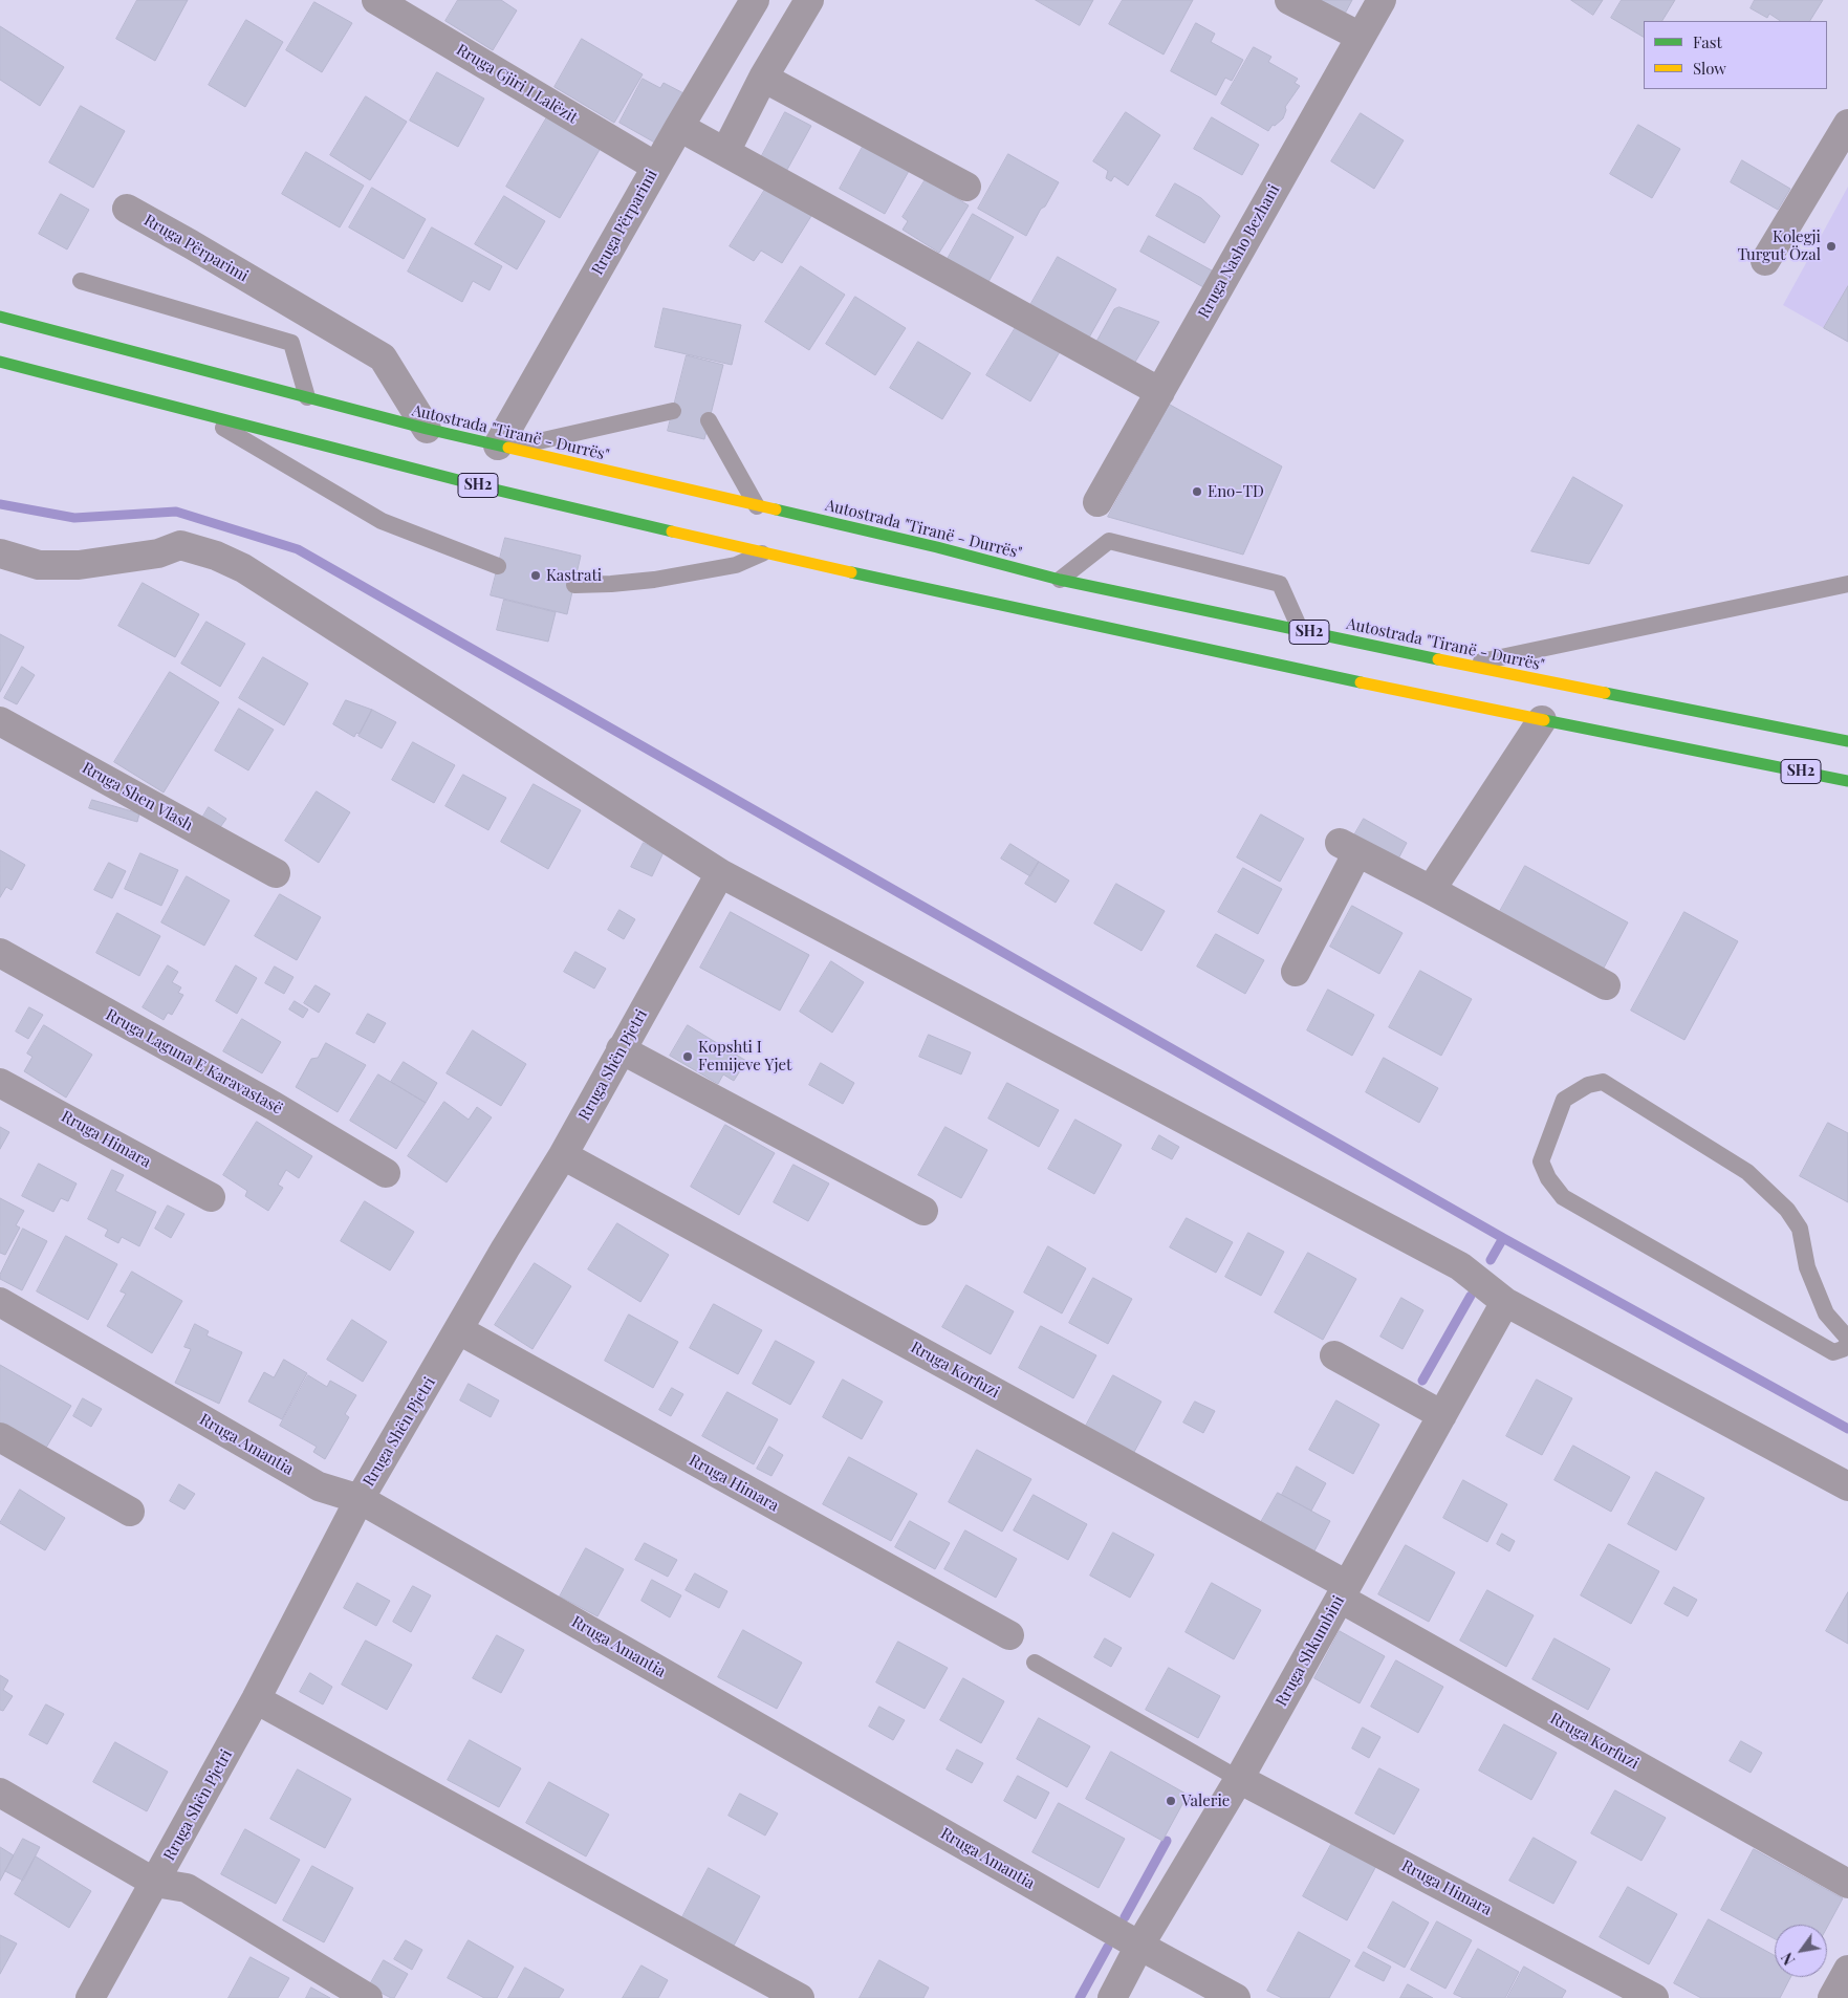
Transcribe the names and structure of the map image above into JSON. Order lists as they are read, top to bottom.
{
  "streets": {
    "highway": ["Autostrada \"Tiranë - Durrës\"", "SH2"],
    "street": [
      "Rruga Gjiri I Lalëzit",
      "Rruga Përparimi",
      "Rruga Nasho Bezhani",
      "Rruga Shen Vlash",
      "Rruga Laguna E Karavastasë",
      "Rruga Shën Pjetri",
      "Rruga Himara",
      "Rruga Korfuzi",
      "Rruga Amantia",
      "Rruga Shkumbini"
    ]
  },
  "crossings": [
    ["Rruga Gjiri I Lalëzit", "Rruga Përparimi"],
    ["Rruga Përparimi", "Autostrada \"Tiranë - Durrës\""],
    ["Rruga Shën Pjetri", "Rruga Himara"],
    ["Rruga Shën Pjetri", "Rruga Korfuzi"],
    ["Rruga Shën Pjetri", "Rruga Amantia"],
    ["Rruga Himara", "Rruga Shkumbini"],
    ["Rruga Korfuzi", "Rruga Shkumbini"],
    ["Rruga Amantia", "Rruga Shkumbini"]
  ],
  "places": [
    "Kolegji Turgut Özal",
    "Eno-TD",
    "Kastrati",
    "Kopshti I Femijeve Yjet",
    "Valerie"
  ],
  "legend": ["Fast", "Slow"],
  "north": "bottom left"
}
